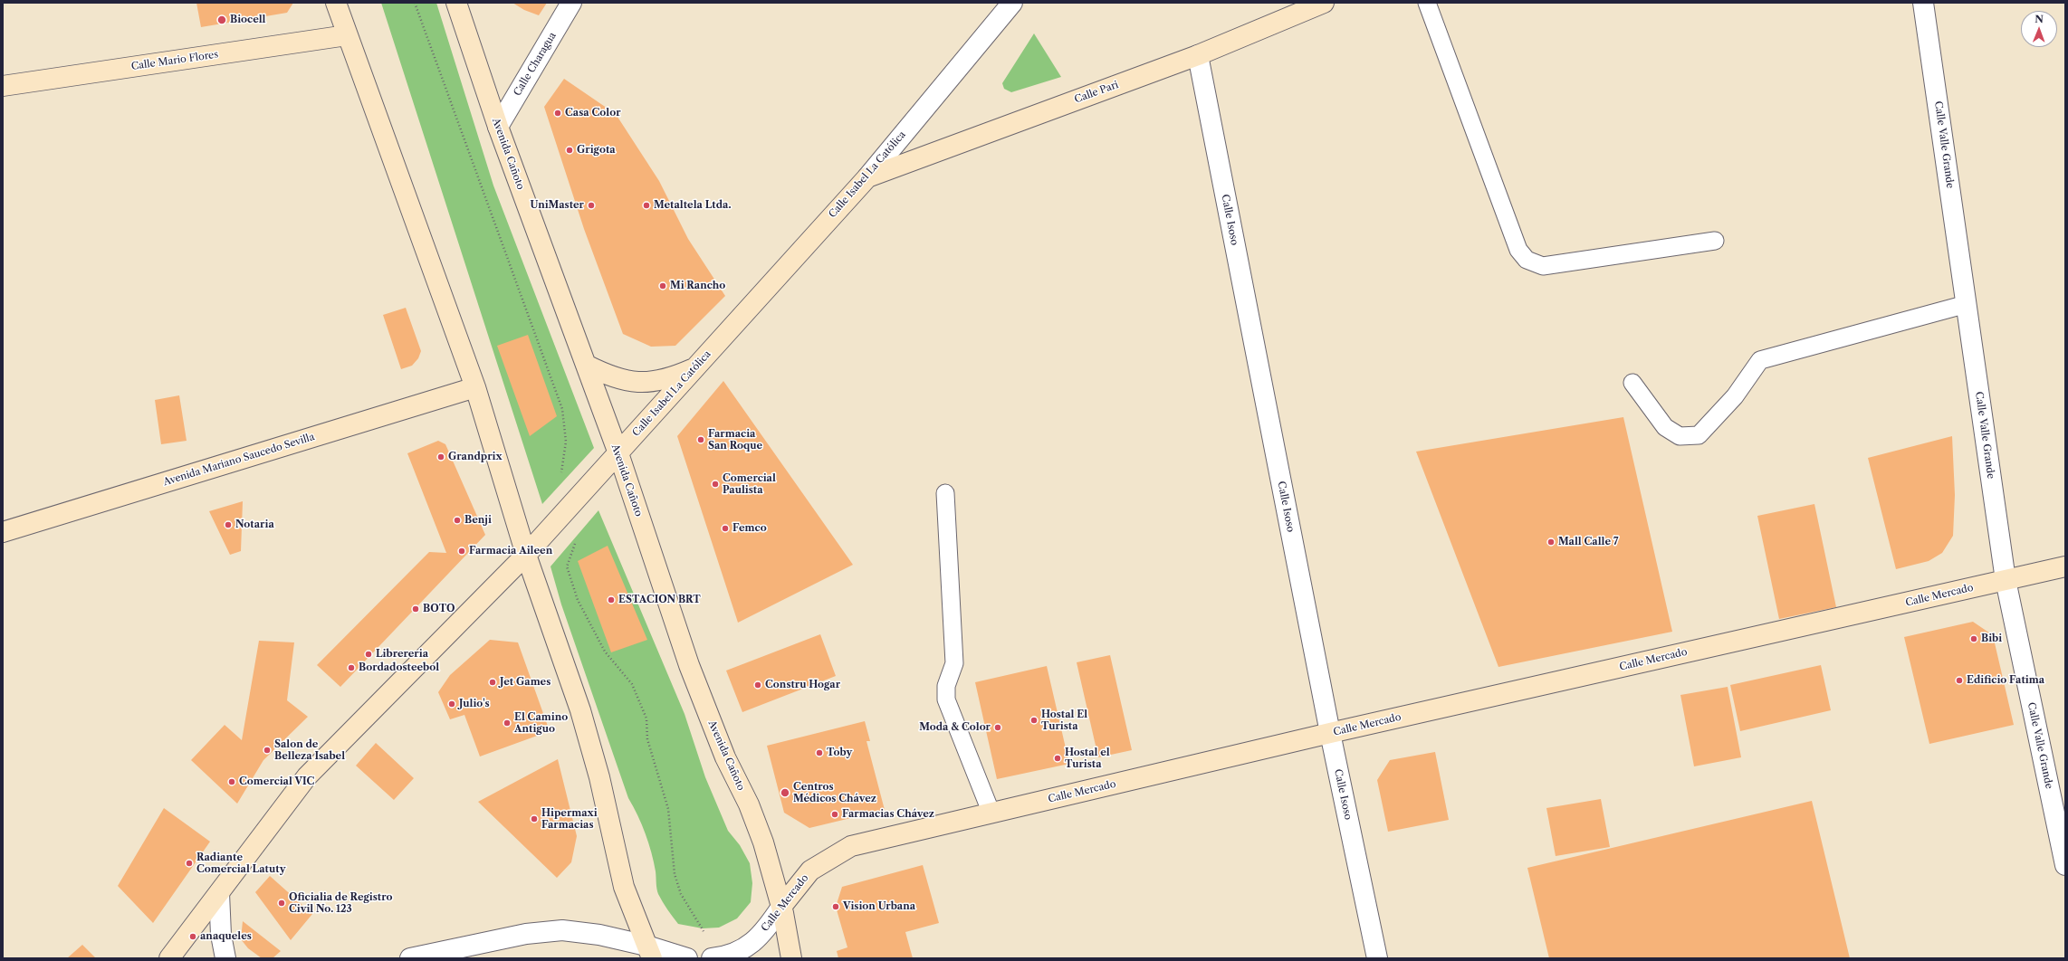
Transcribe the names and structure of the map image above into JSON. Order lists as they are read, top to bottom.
{
  "streets": {
    "street": [
      "Calle Mario Flores",
      "Calle Charagua",
      "Calle Pari",
      "Calle Valle Grande",
      "Avenida Cañoto",
      "Calle Isabel La Católica",
      "Calle Isoso",
      "Avenida Mariano Saucedo Sevilla",
      "Calle Mercado"
    ]
  },
  "crossings": [
    ["Calle Charagua", "Avenida Cañoto"],
    ["Calle Pari", "Calle Isabel La Católica"],
    ["Calle Pari", "Calle Isoso"],
    ["Calle Valle Grande", "Calle Mercado"],
    ["Avenida Cañoto", "Calle Isabel La Católica"],
    ["Avenida Cañoto", "Calle Mercado"],
    ["Calle Isoso", "Calle Mercado"]
  ],
  "places": [
    "Biocell",
    "Casa Color",
    "Grigota",
    "UniMaster",
    "Metaltela Ltda.",
    "Mi Rancho",
    "Farmacia San Roque",
    "Grandprix",
    "Comercial Paulista",
    "Benji",
    "Notaria",
    "Femco",
    "Mall Calle 7",
    "Farmacia Aileen",
    "ESTACION BRT",
    "BOTO",
    "Bibi",
    "Librereria",
    "Bordadosteebol",
    "Edificio Fatima",
    "Jet Games",
    "Constru Hogar",
    "Julio's",
    "Hostal El Turista",
    "El Camino Antiguo",
    "Moda & Color",
    "Salon de Belleza Isabel",
    "Toby",
    "Hostal el Turista",
    "Comercial VIC",
    "Centros Médicos Chávez",
    "Farmacias Chávez",
    "Hipermaxi Farmacias",
    "Radiante Comercial Latuty",
    "Oficialia de Registro Civil No. 123",
    "Vision Urbana",
    "anaqueles"
  ],
  "north": "top"
}
